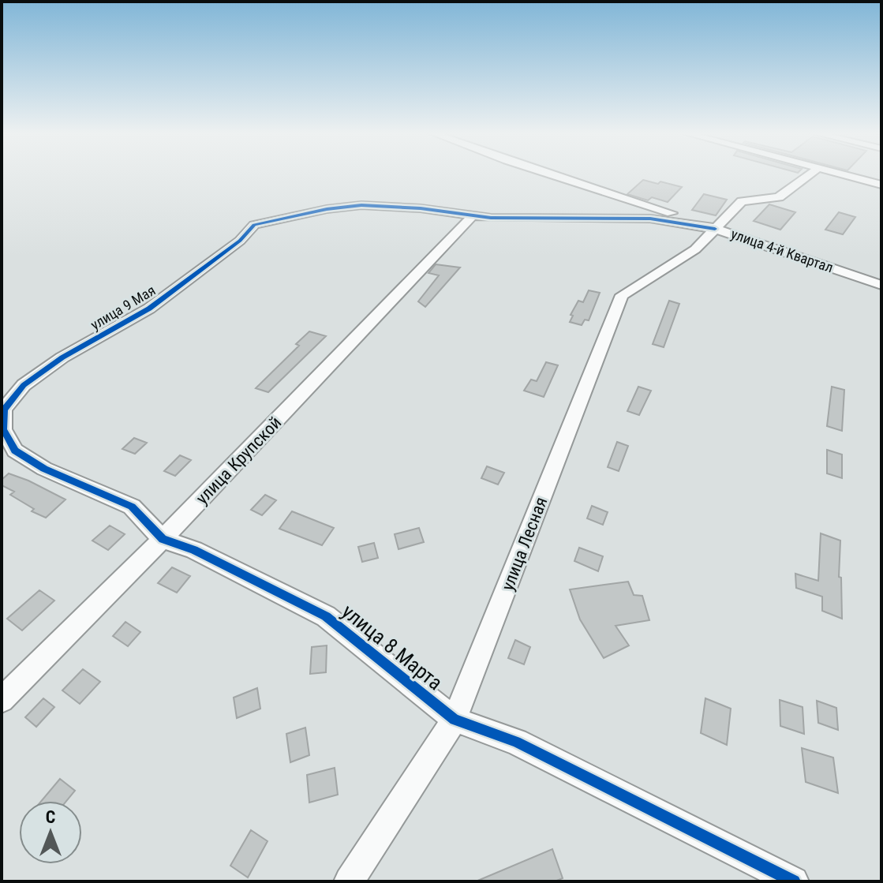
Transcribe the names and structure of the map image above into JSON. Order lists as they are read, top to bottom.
{
  "streets": {
    "street": [
      "улица 4-й Квартал",
      "улица 9 Мая",
      "улица Крупской",
      "улица Лесная",
      "улица 8 Марта"
    ]
  },
  "crossings": [
    ["улица 4-й Квартал", "улица Лесная"],
    ["улица 9 Мая", "улица Крупской"],
    ["улица 9 Мая", "улица 8 Марта"],
    ["улица Крупской", "улица 8 Марта"],
    ["улица Лесная", "улица 8 Марта"]
  ],
  "north": "top"
}
